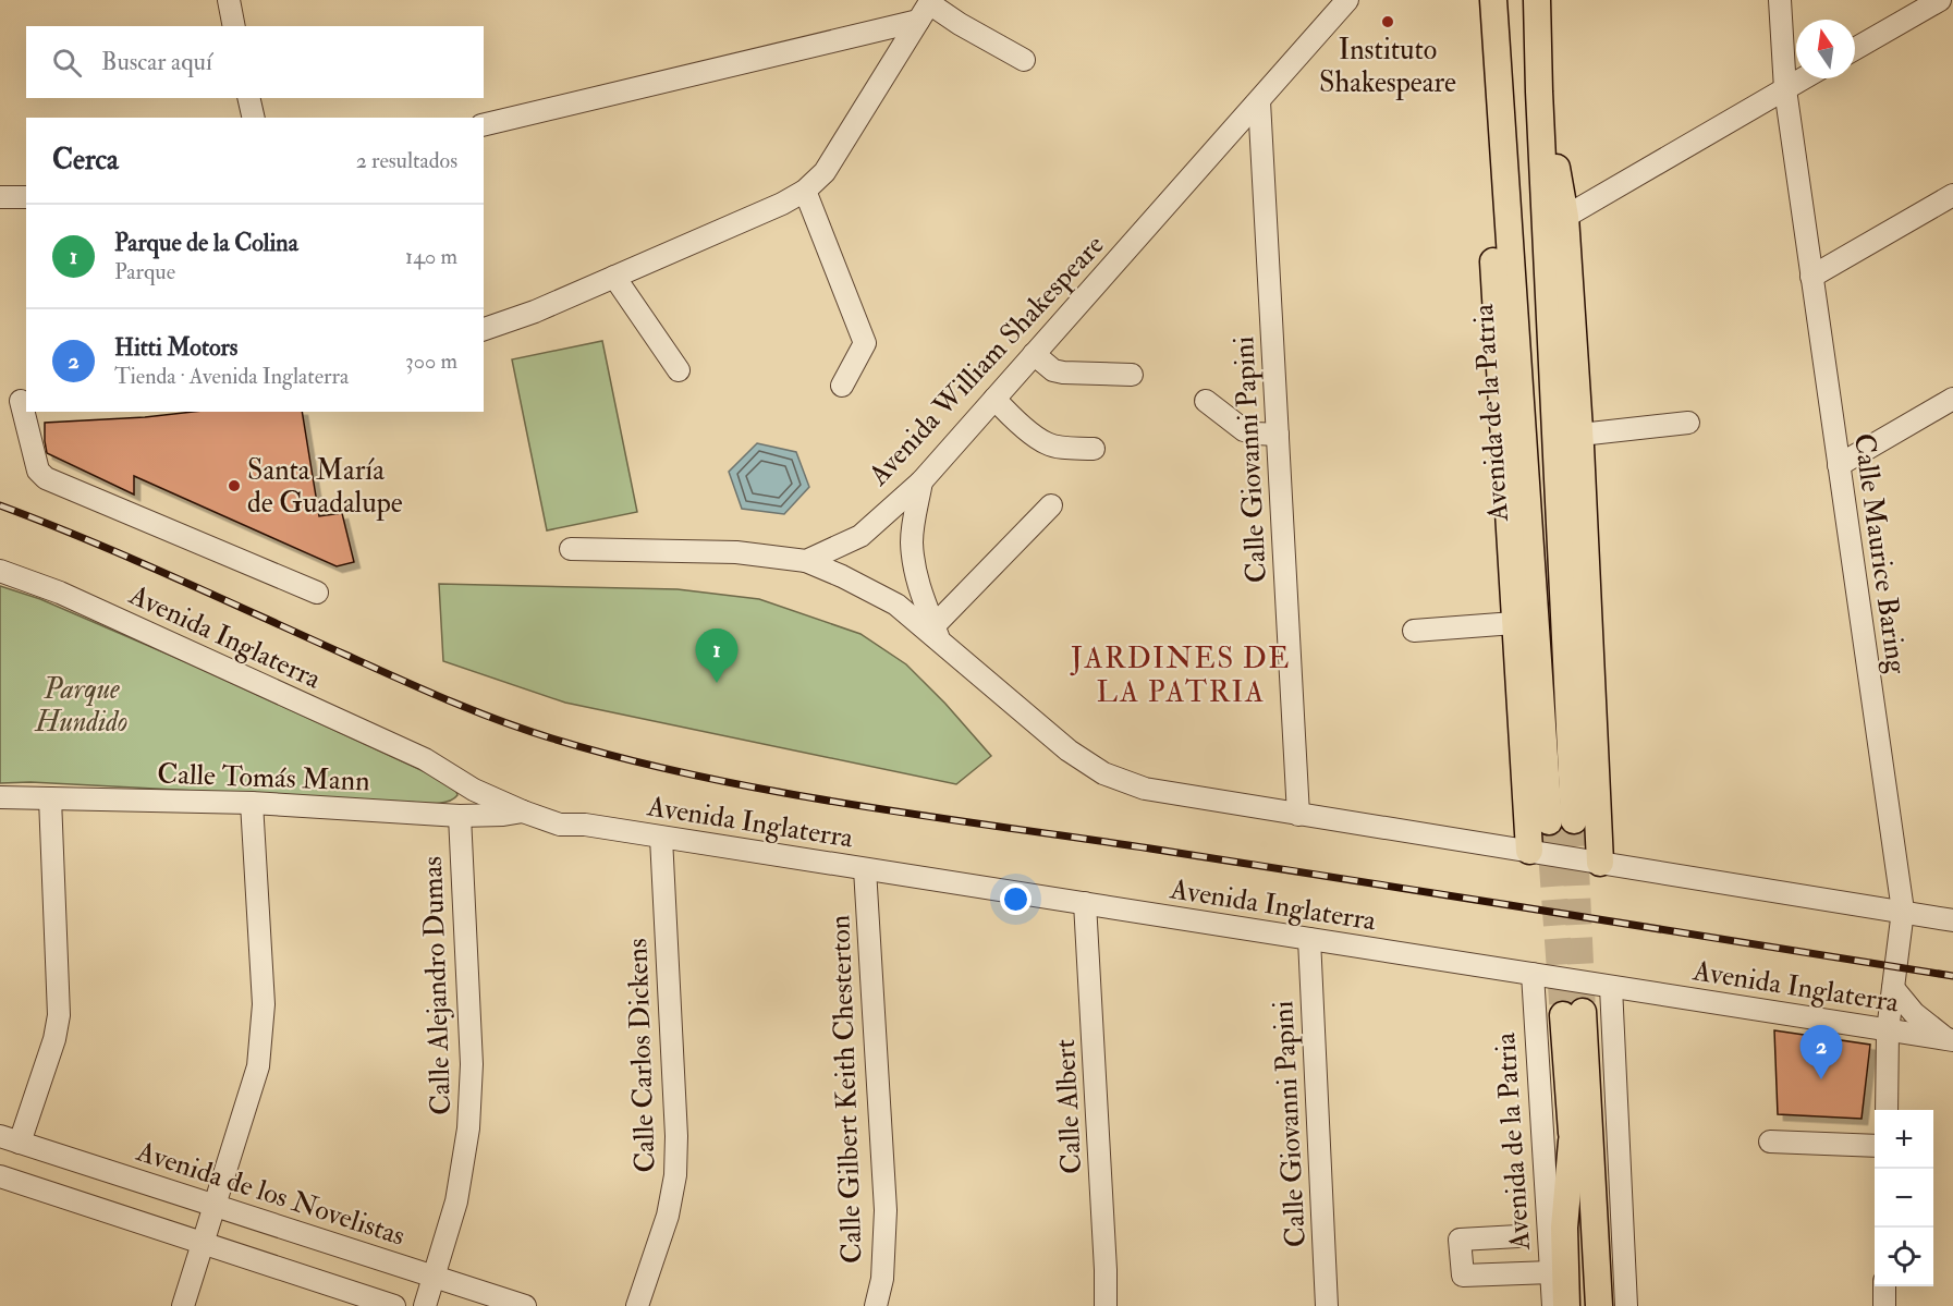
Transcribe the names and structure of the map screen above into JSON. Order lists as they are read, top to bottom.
{
  "streets": {
    "main road": ["Avenida de la Patria"],
    "street": [
      "Avenida William Shakespeare",
      "Calle Giovanni Papini",
      "Calle Maurice Baring",
      "Avenida Inglaterra",
      "Calle Tomás Mann",
      "Calle Alejandro Dumas",
      "Calle Carlos Dickens",
      "Calle Gilbert Keith Chesterton",
      "Calle Albert",
      "Avenida de los Novelistas"
    ]
  },
  "crossings": [
    ["Avenida William Shakespeare", "Calle Giovanni Papini"],
    ["Avenida de la Patria", "Avenida Inglaterra"],
    ["Calle Giovanni Papini", "Avenida Inglaterra"],
    ["Calle Maurice Baring", "Avenida Inglaterra"],
    ["Avenida Inglaterra", "Calle Tomás Mann"],
    ["Avenida Inglaterra", "Calle Carlos Dickens"],
    ["Avenida Inglaterra", "Calle Gilbert Keith Chesterton"],
    ["Avenida Inglaterra", "Calle Albert"],
    ["Calle Tomás Mann", "Calle Alejandro Dumas"],
    ["Calle Alejandro Dumas", "Avenida de los Novelistas"]
  ],
  "districts": ["JARDINES DE LA PATRIA"],
  "parks": ["Parque Hundido"],
  "places": ["Instituto Shakespeare", "Santa María de Guadalupe"],
  "north": "top",
  "page": {
    "search": "Buscar aquí",
    "heading": ["Cerca", "2 resultados"],
    "list": [
      {
        "mark": "1",
        "name": "Parque de la Colina",
        "note": "Parque",
        "value": "140 m"
      },
      {
        "mark": "2",
        "name": "Hitti Motors",
        "note": "Tienda · Avenida Inglaterra",
        "value": "300 m"
      }
    ],
    "pins": ["1", "2"],
    "map_buttons": ["+", "−"]
  }
}
